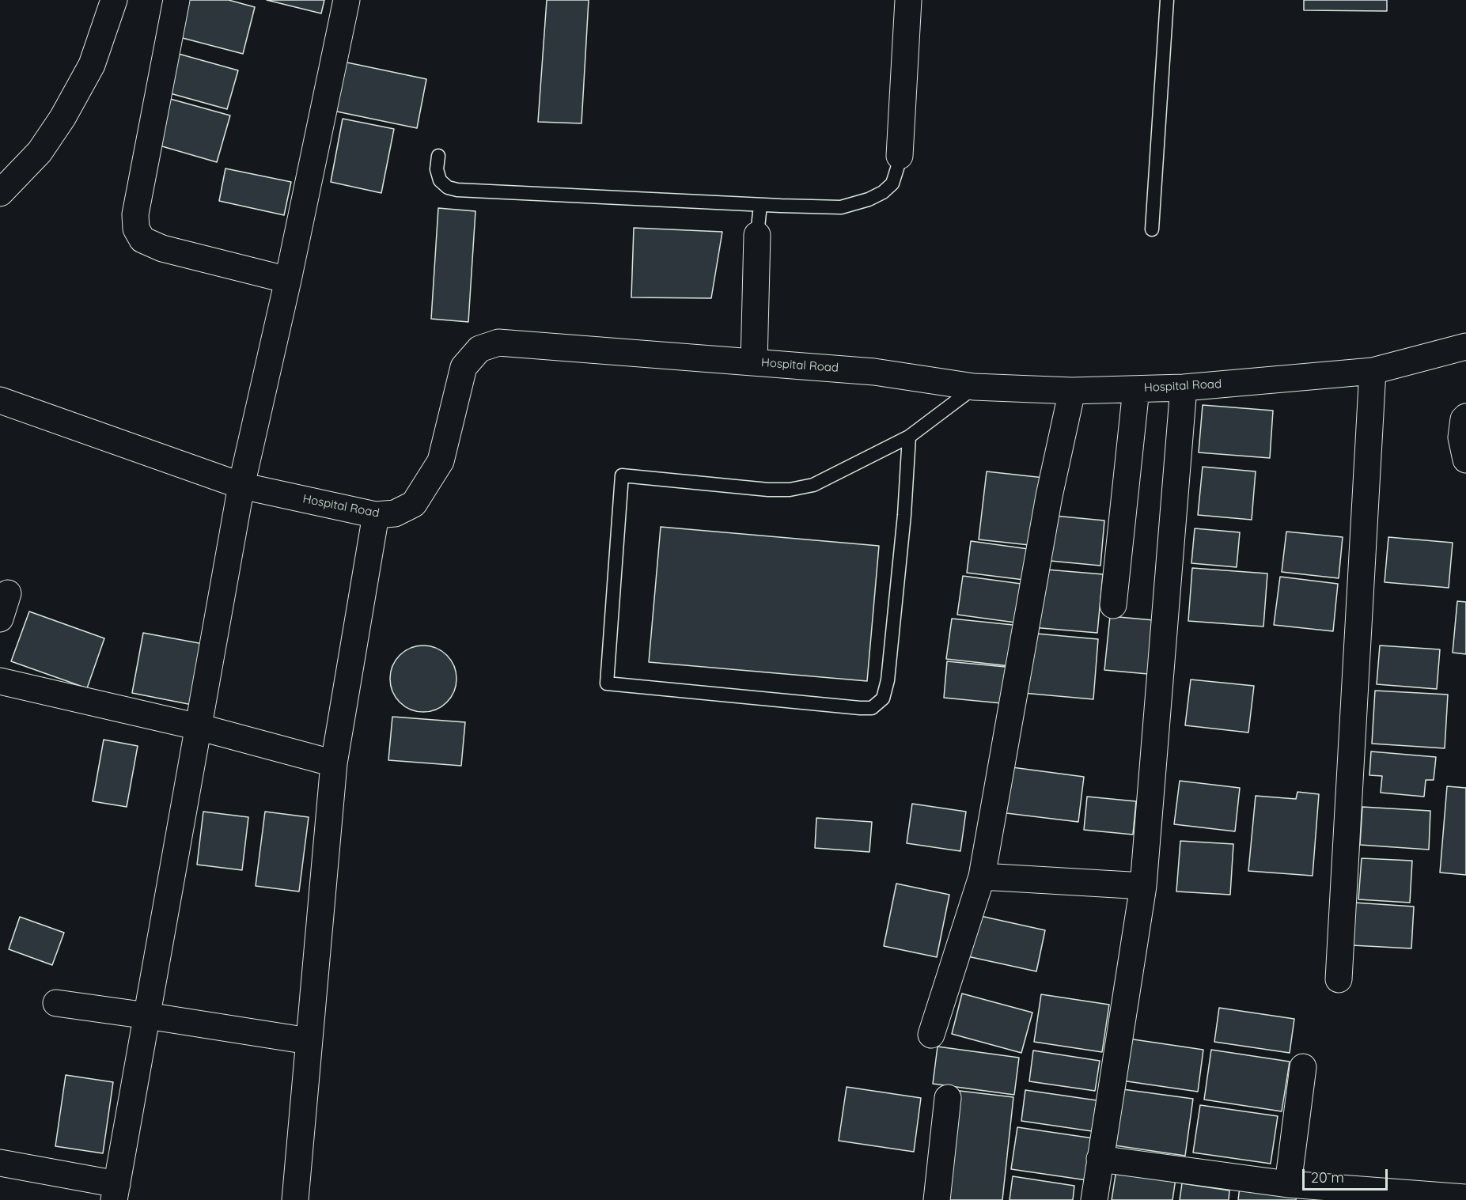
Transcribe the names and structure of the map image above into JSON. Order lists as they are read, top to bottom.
{
  "streets": {
    "street": ["Hospital Road"]
  },
  "scale_bar": "20 m"
}
